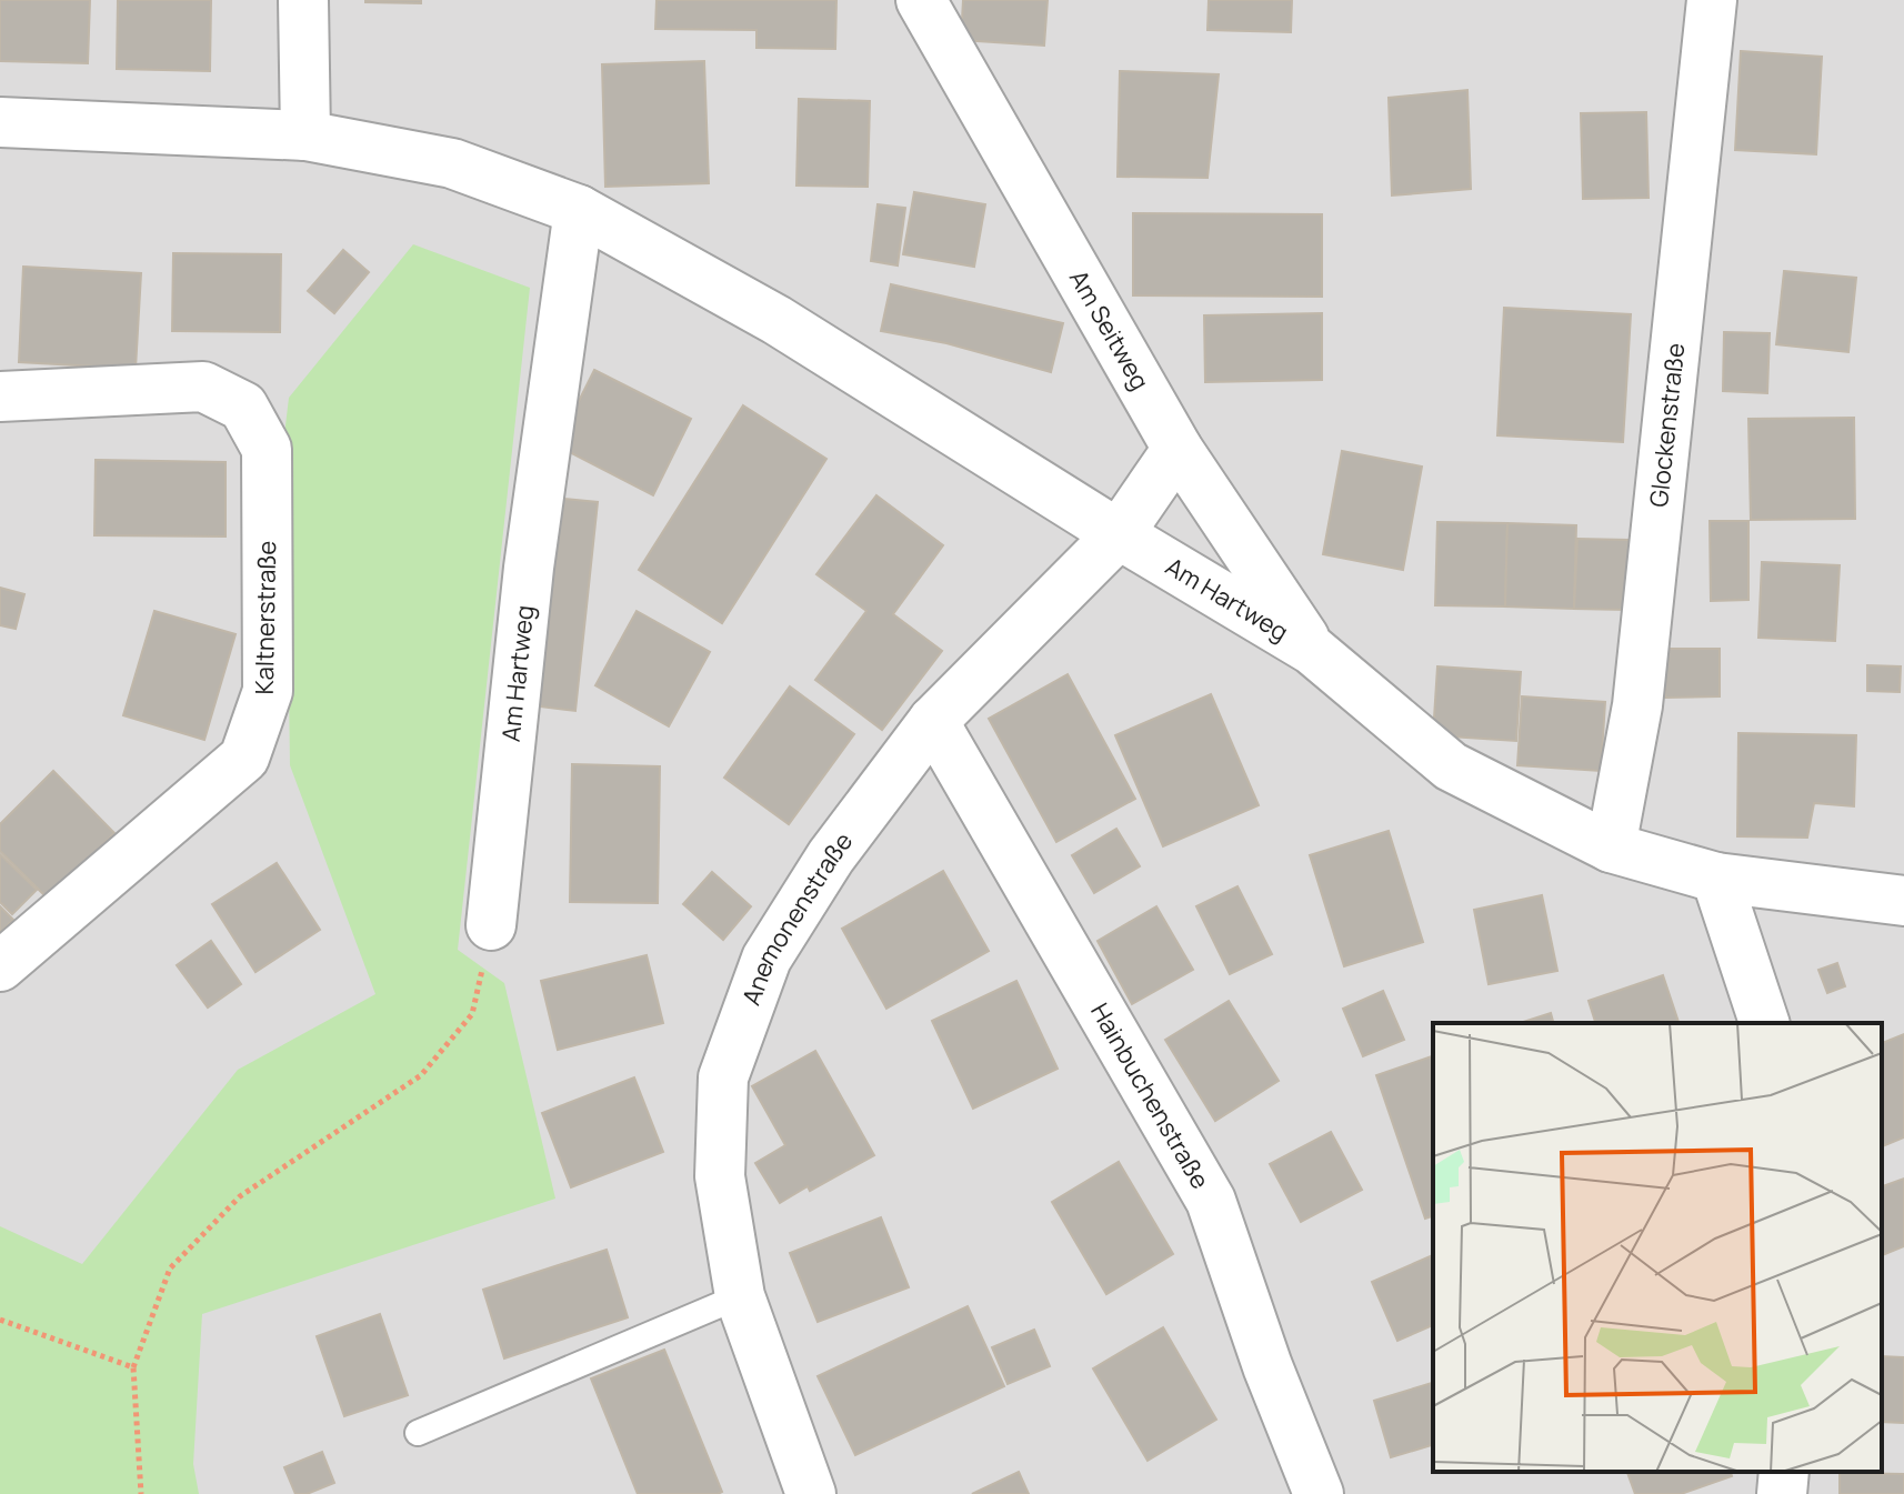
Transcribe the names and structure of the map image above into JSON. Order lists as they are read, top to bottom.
{
  "streets": {
    "street": [
      "Am Seitweg",
      "Glockenstraße",
      "Am Hartweg",
      "Kaltnerstraße",
      "Anemonenstraße",
      "Hainbuchenstraße"
    ]
  },
  "crossings": [
    ["Am Seitweg", "Am Hartweg"],
    ["Am Seitweg", "Anemonenstraße"],
    ["Glockenstraße", "Am Hartweg"],
    ["Am Hartweg", "Anemonenstraße"],
    ["Anemonenstraße", "Hainbuchenstraße"]
  ]
}
